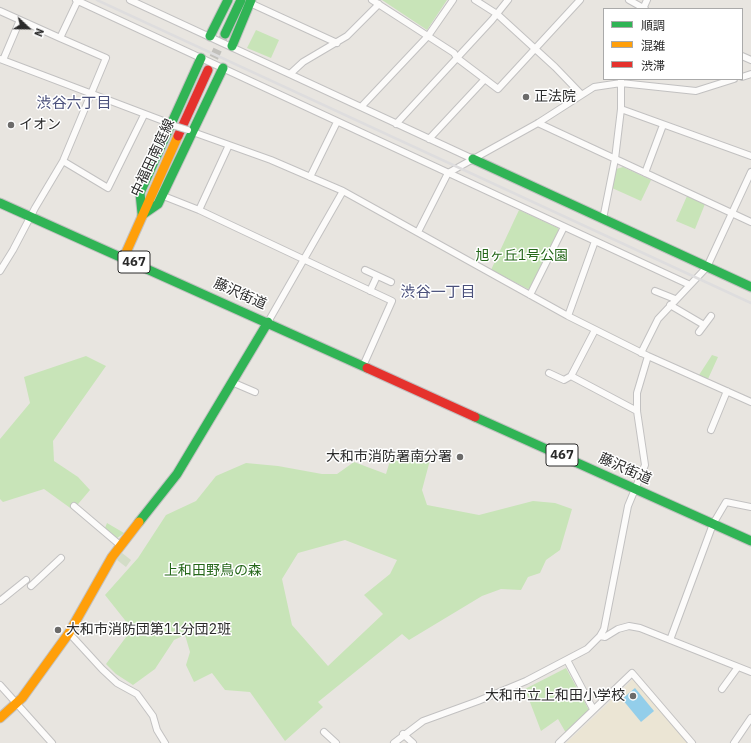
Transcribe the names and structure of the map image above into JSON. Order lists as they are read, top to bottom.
{
  "streets": {
    "main road": ["中福田南庭線", "467", "藤沢街道"]
  },
  "crossings": [
    ["中福田南庭線", "藤沢街道"]
  ],
  "districts": ["渋谷六丁目", "渋谷一丁目"],
  "parks": ["旭ヶ丘1号公園", "上和田野鳥の森"],
  "places": [
    "正法院",
    "イオン",
    "大和市消防署南分署",
    "大和市消防団第11分団2班",
    "大和市立上和田小学校"
  ],
  "legend": ["順調", "混雑", "渋滞"],
  "north": "right"
}
